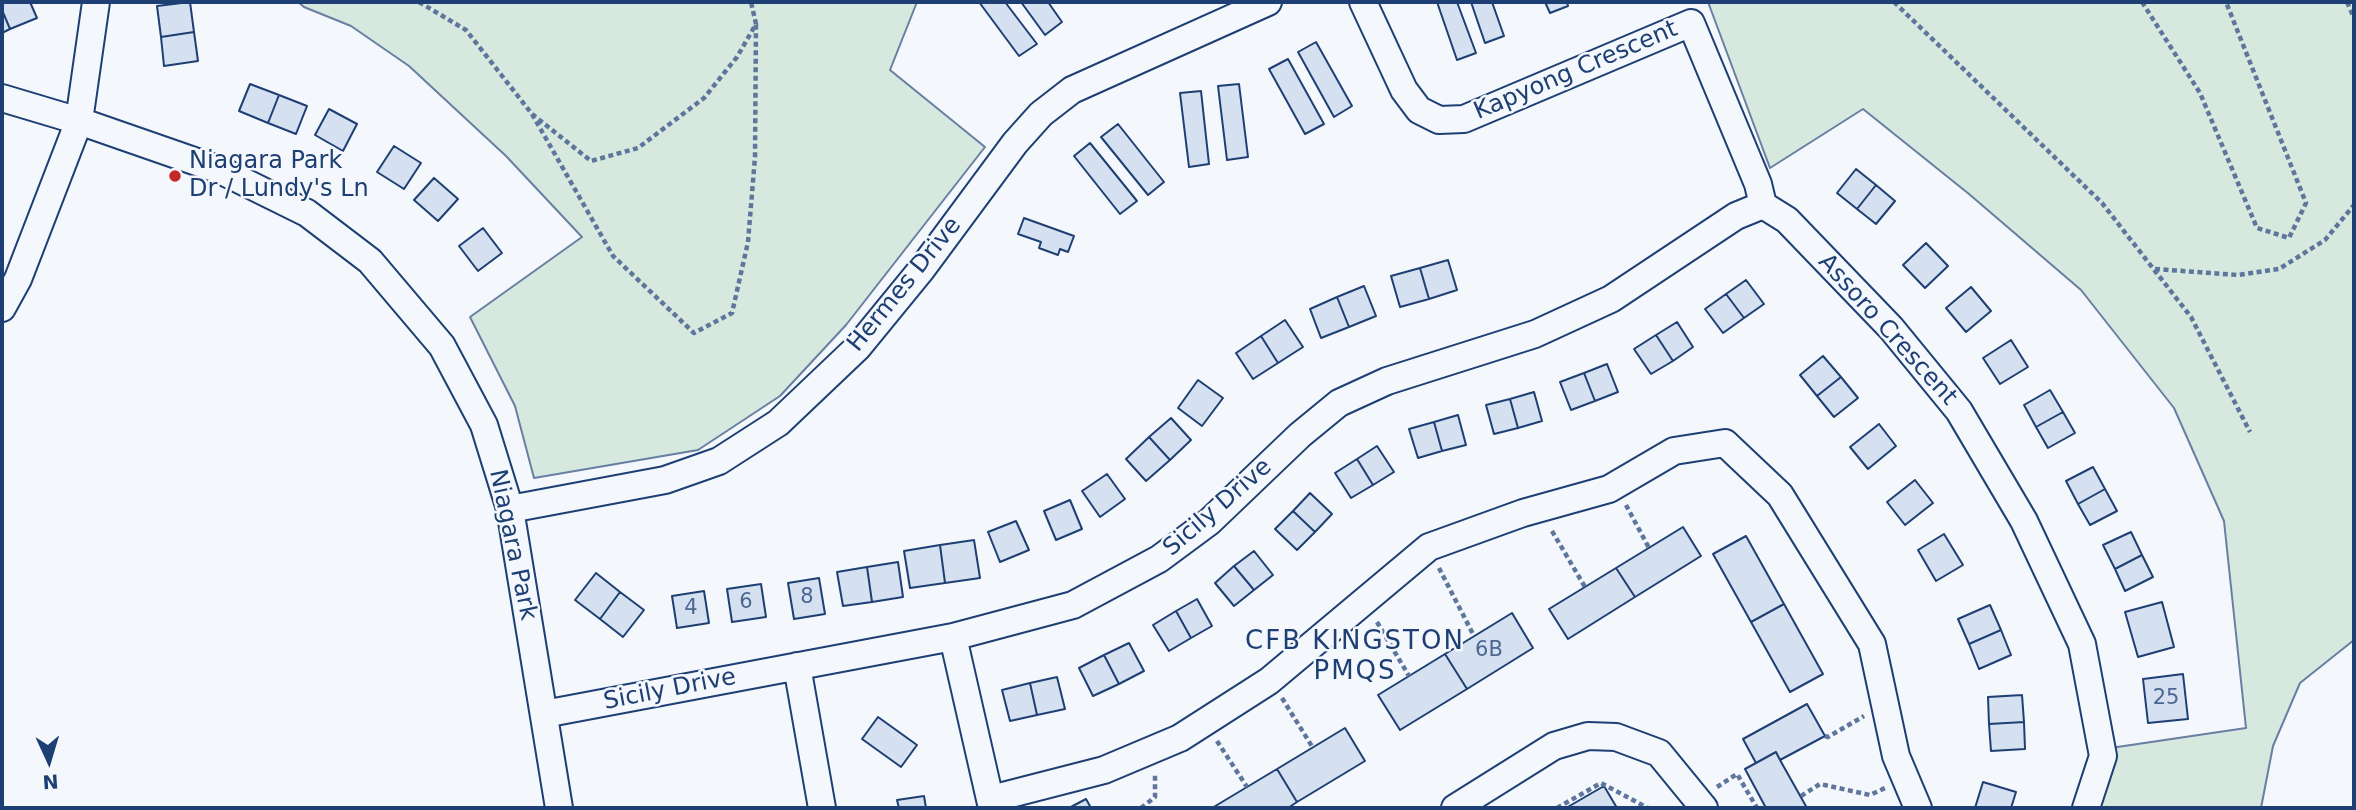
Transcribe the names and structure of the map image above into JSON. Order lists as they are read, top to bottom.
{
  "streets": {
    "street": [
      "Kapyong Crescent",
      "Hermes Drive",
      "Assoro Crescent",
      "Sicily Drive",
      "Niagara Park"
    ]
  },
  "crossings": [
    ["Kapyong Crescent", "Assoro Crescent"],
    ["Kapyong Crescent", "Sicily Drive"],
    ["Hermes Drive", "Niagara Park"],
    ["Assoro Crescent", "Sicily Drive"],
    ["Sicily Drive", "Niagara Park"]
  ],
  "districts": ["CFB KINGSTON PMQS"],
  "places": ["Niagara Park Dr / Lundy's Ln"],
  "house_numbers": [
    "8",
    "6",
    "4",
    "6B",
    "25"
  ],
  "north": "bottom"
}
